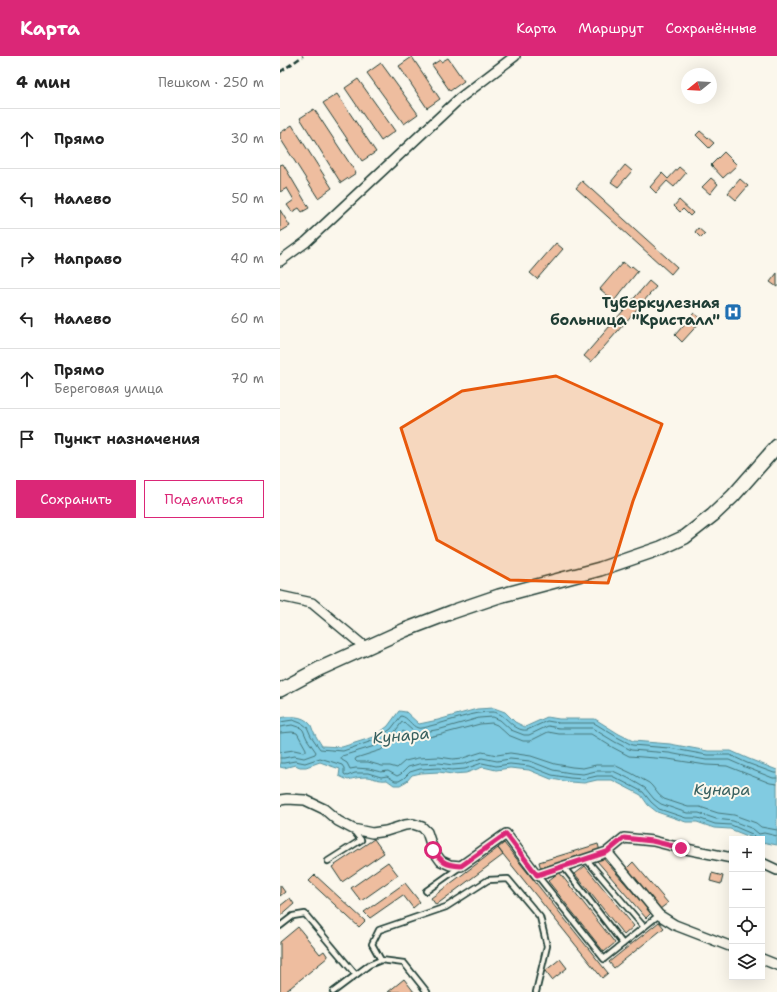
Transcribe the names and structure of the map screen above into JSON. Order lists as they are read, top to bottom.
{
  "water": ["Кунара"],
  "places": {
    "hospital": ["Туберкулезная больница \"Кристалл\""]
  },
  "north": "left",
  "page": {
    "header": "Карта",
    "nav": ["Карта", "Маршрут", "Сохранённые"],
    "heading": ["4 мин", "Пешком · 250 m"],
    "list": [
      ["Прямо", "30 m"],
      ["Налево", "50 m"],
      ["Направо", "40 m"],
      ["Налево", "60 m"],
      ["Прямо", "Береговая улица", "70 m"],
      "Пункт назначения"
    ],
    "buttons": ["Сохранить", "Поделиться"],
    "map_buttons": ["+", "−"]
  }
}
